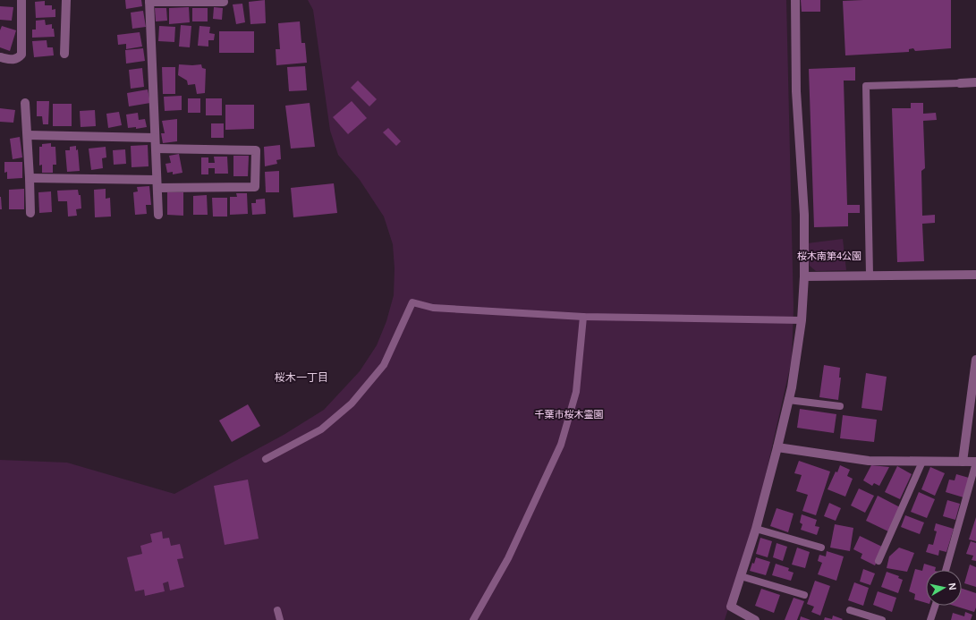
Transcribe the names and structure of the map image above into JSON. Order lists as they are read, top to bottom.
{
  "districts": ["桜木一丁目"],
  "parks": ["桜木南第4公園", "千葉市桜木霊園"],
  "north": "right"
}
